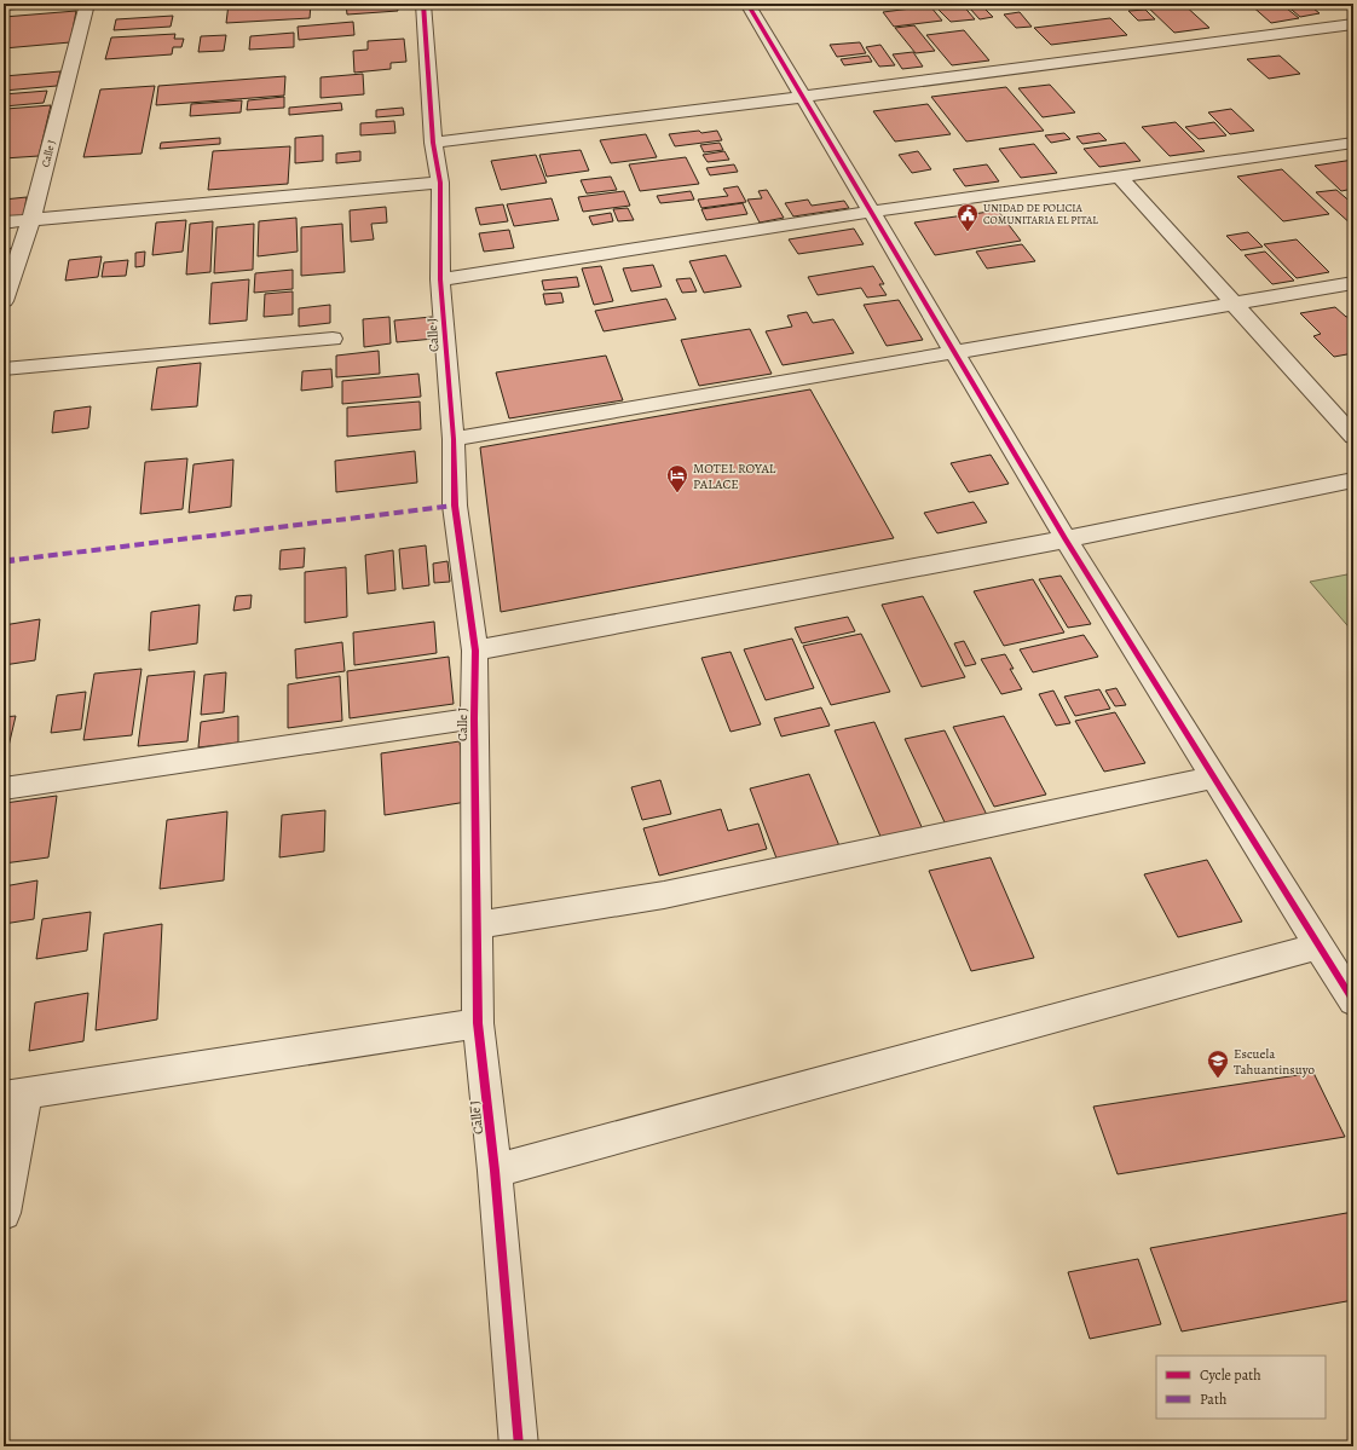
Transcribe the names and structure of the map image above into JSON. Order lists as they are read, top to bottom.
{
  "streets": {
    "street": ["Calle J"]
  },
  "places": {
    "public building": ["UNIDAD DE POLICIA COMUNITARIA EL PITAL"],
    "hotel": ["MOTEL ROYAL PALACE"],
    "school or university": ["Escuela Tahuantinsuyo"]
  },
  "legend": ["Cycle path", "Path"]
}
